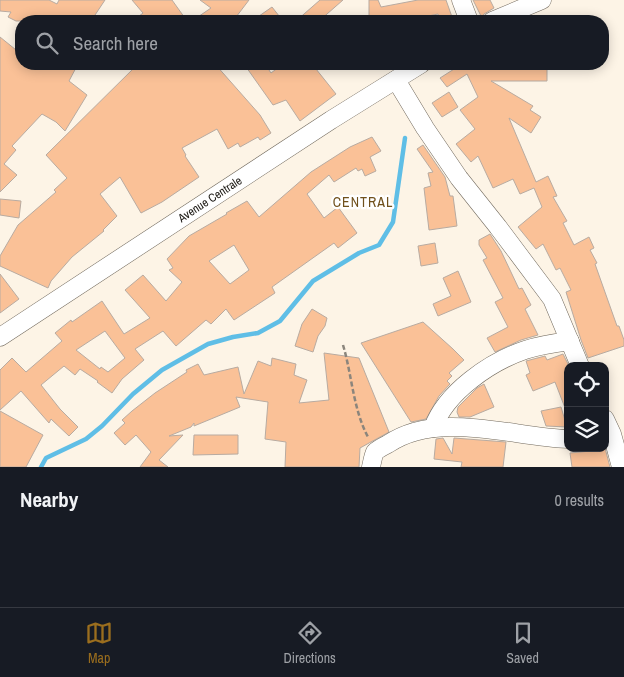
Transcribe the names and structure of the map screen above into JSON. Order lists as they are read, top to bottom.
{
  "streets": {
    "street": ["Avenue Centrale"]
  },
  "districts": ["CENTRAL"],
  "page": {
    "search": "Search here",
    "heading": ["Nearby", "0 results"],
    "nav": ["Map", "Directions", "Saved"]
  }
}
